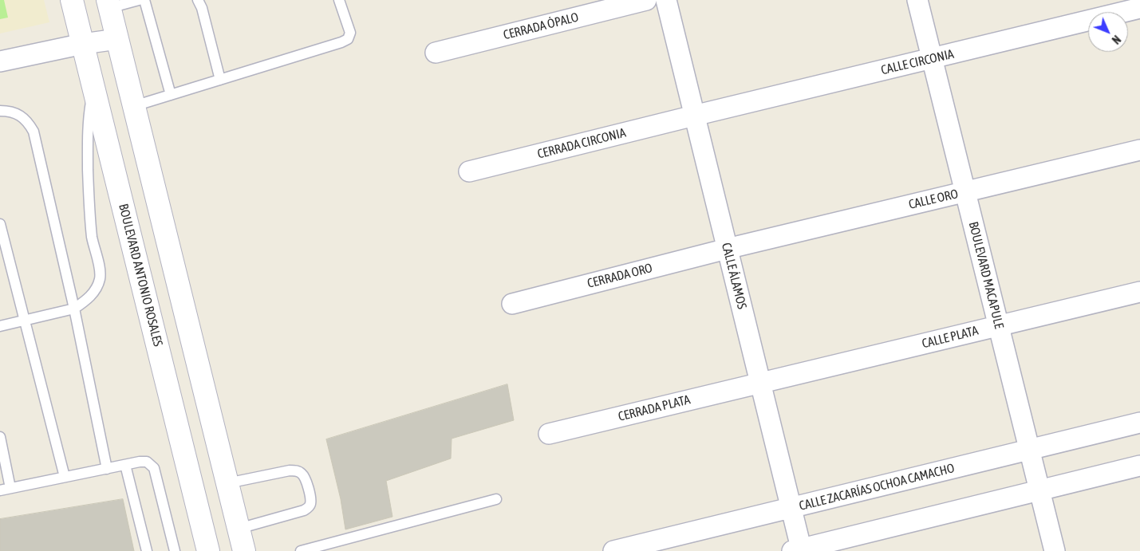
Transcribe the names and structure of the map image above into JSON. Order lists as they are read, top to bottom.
{
  "streets": {
    "main road": ["BOULEVARD ANTONIO ROSALES"],
    "street": [
      "CERRADA ÓPALO",
      "CALLE CIRCONIA",
      "CERRADA CIRCONIA",
      "CALLE ORO",
      "BOULEVARD MACAPULE",
      "CERRADA ORO",
      "CALLE ÁLAMOS",
      "CALLE PLATA",
      "CERRADA PLATA",
      "CALLE ZACARÍAS OCHOA CAMACHO"
    ]
  },
  "crossings": [
    ["CALLE CIRCONIA", "CERRADA CIRCONIA"],
    ["CALLE CIRCONIA", "BOULEVARD MACAPULE"],
    ["CALLE CIRCONIA", "CALLE ÁLAMOS"],
    ["CERRADA CIRCONIA", "CALLE ÁLAMOS"],
    ["CALLE ORO", "BOULEVARD MACAPULE"],
    ["CALLE ORO", "CERRADA ORO"],
    ["CALLE ORO", "CALLE ÁLAMOS"],
    ["BOULEVARD MACAPULE", "CALLE PLATA"],
    ["BOULEVARD MACAPULE", "CALLE ZACARÍAS OCHOA CAMACHO"],
    ["CERRADA ORO", "CALLE ÁLAMOS"],
    ["CALLE ÁLAMOS", "CALLE PLATA"],
    ["CALLE ÁLAMOS", "CERRADA PLATA"],
    ["CALLE ÁLAMOS", "CALLE ZACARÍAS OCHOA CAMACHO"],
    ["CALLE PLATA", "CERRADA PLATA"]
  ],
  "north": "bottom right"
}
